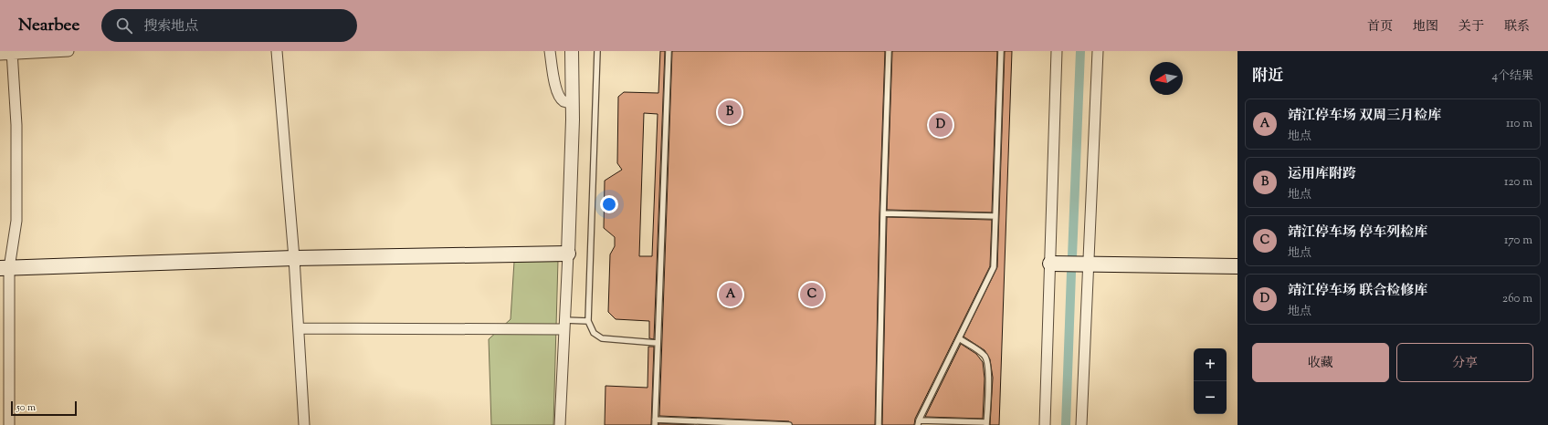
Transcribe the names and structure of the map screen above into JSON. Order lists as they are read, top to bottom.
{
  "scale_bar": "50 m",
  "north": "left",
  "page": {
    "header": "Nearbee",
    "search": "搜索地点",
    "nav": [
      "首页",
      "地图",
      "关于",
      "联系"
    ],
    "heading": ["附近", "4个结果"],
    "pins": [
      "B",
      "D",
      "A",
      "C"
    ],
    "list": [
      {
        "mark": "A",
        "name": "靖江停车场 双周三月检库",
        "note": "地点",
        "value": "110 m"
      },
      {
        "mark": "B",
        "name": "运用库附跨",
        "note": "地点",
        "value": "120 m"
      },
      {
        "mark": "C",
        "name": "靖江停车场 停车列检库",
        "note": "地点",
        "value": "170 m"
      },
      {
        "mark": "D",
        "name": "靖江停车场 联合检修库",
        "note": "地点",
        "value": "260 m"
      }
    ],
    "buttons": ["收藏", "分享"],
    "map_buttons": ["+", "−"],
    "scale": "50 m"
  }
}
